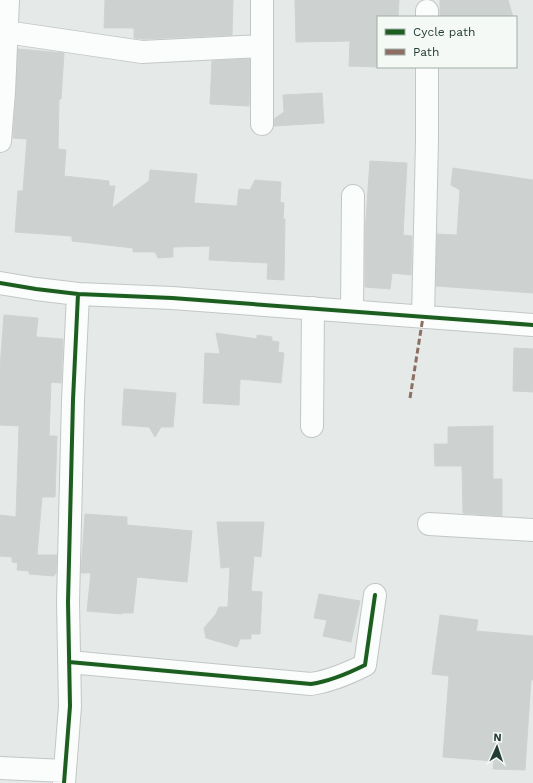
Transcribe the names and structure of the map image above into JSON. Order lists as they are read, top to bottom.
{
  "legend": ["Cycle path", "Path"],
  "north": "top"
}
